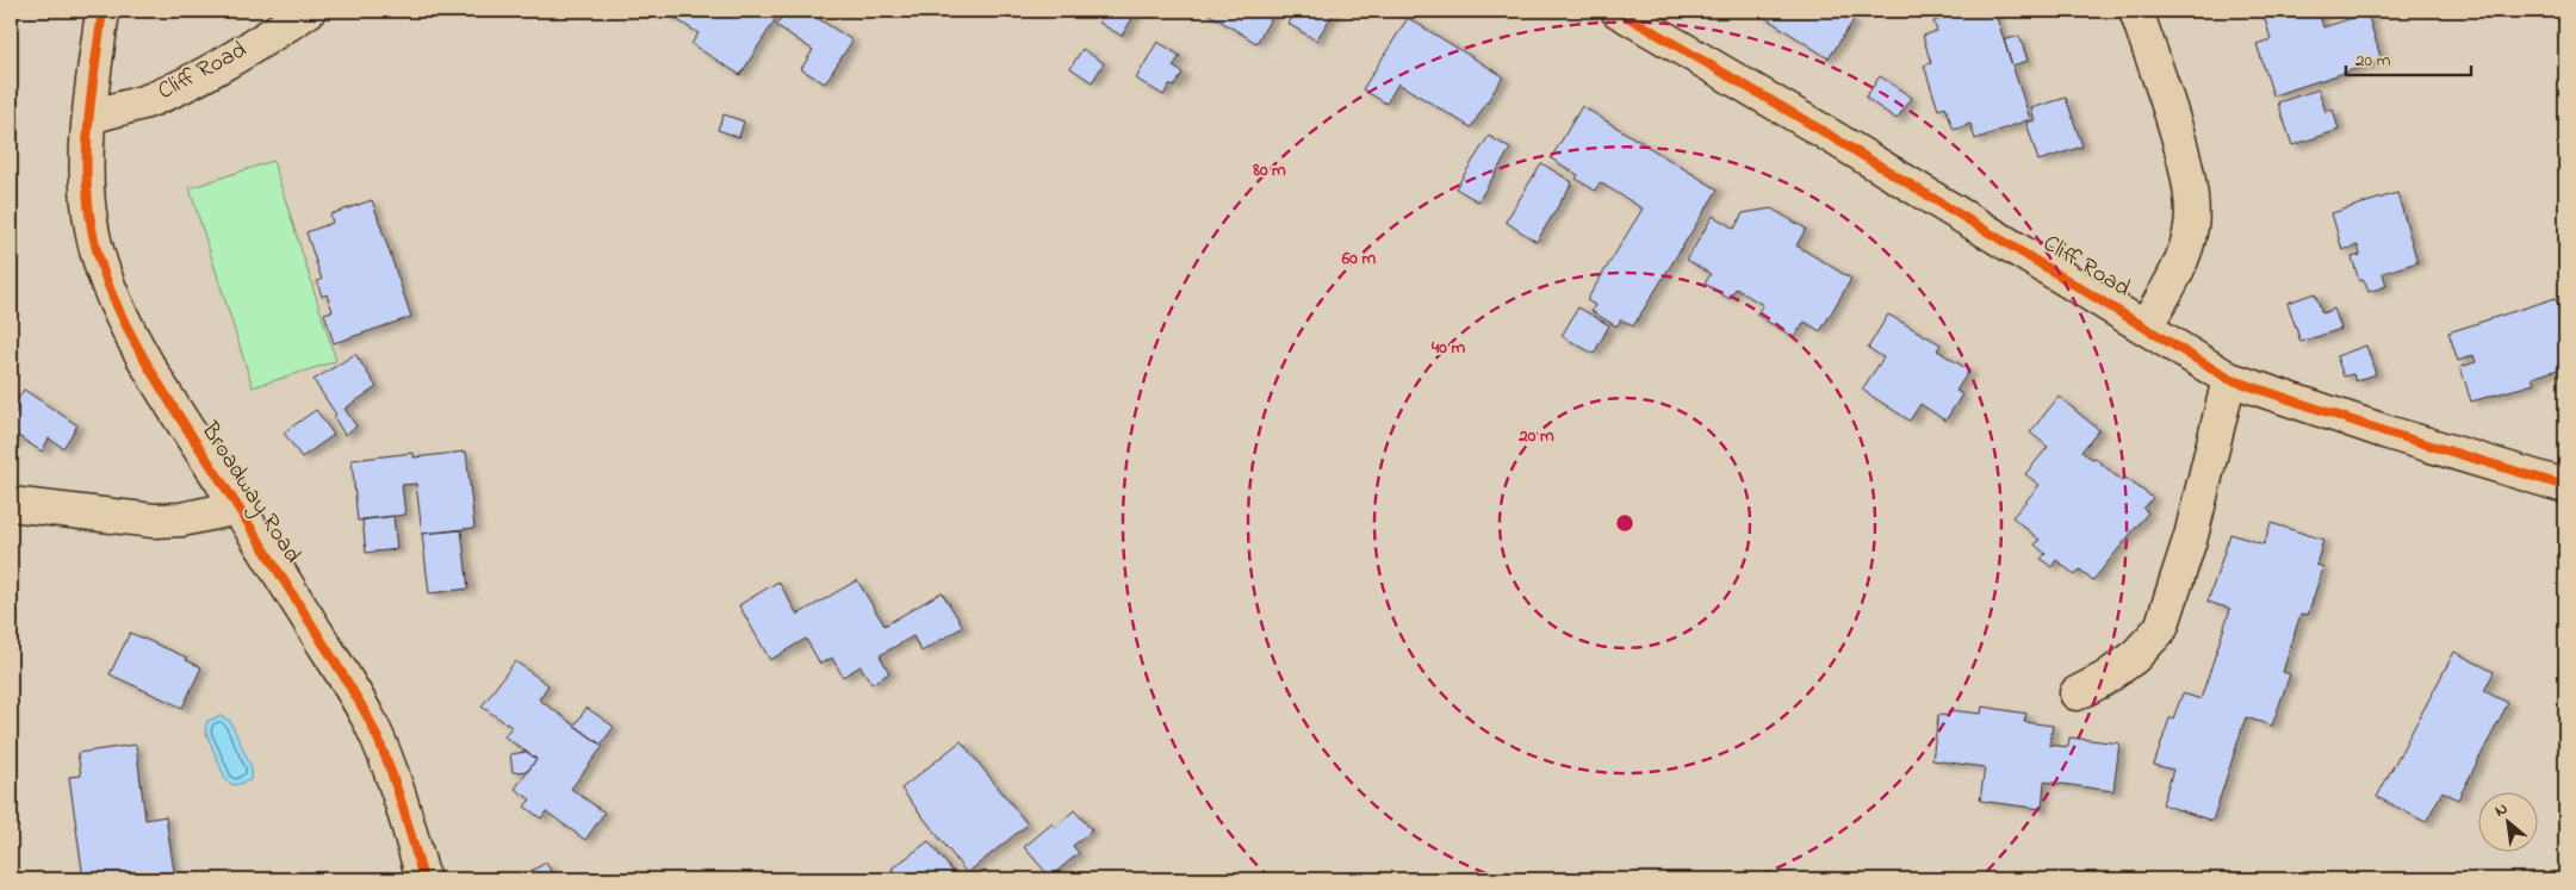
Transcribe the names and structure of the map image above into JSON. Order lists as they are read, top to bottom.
{
  "streets": {
    "street": ["Cliff Road", "Broadway Road"]
  },
  "crossings": [
    ["Cliff Road", "Broadway Road"]
  ],
  "scale_bar": "20 m",
  "north": "top left",
  "rings": [
    "80 m",
    "60 m",
    "40 m",
    "20 m"
  ]
}
